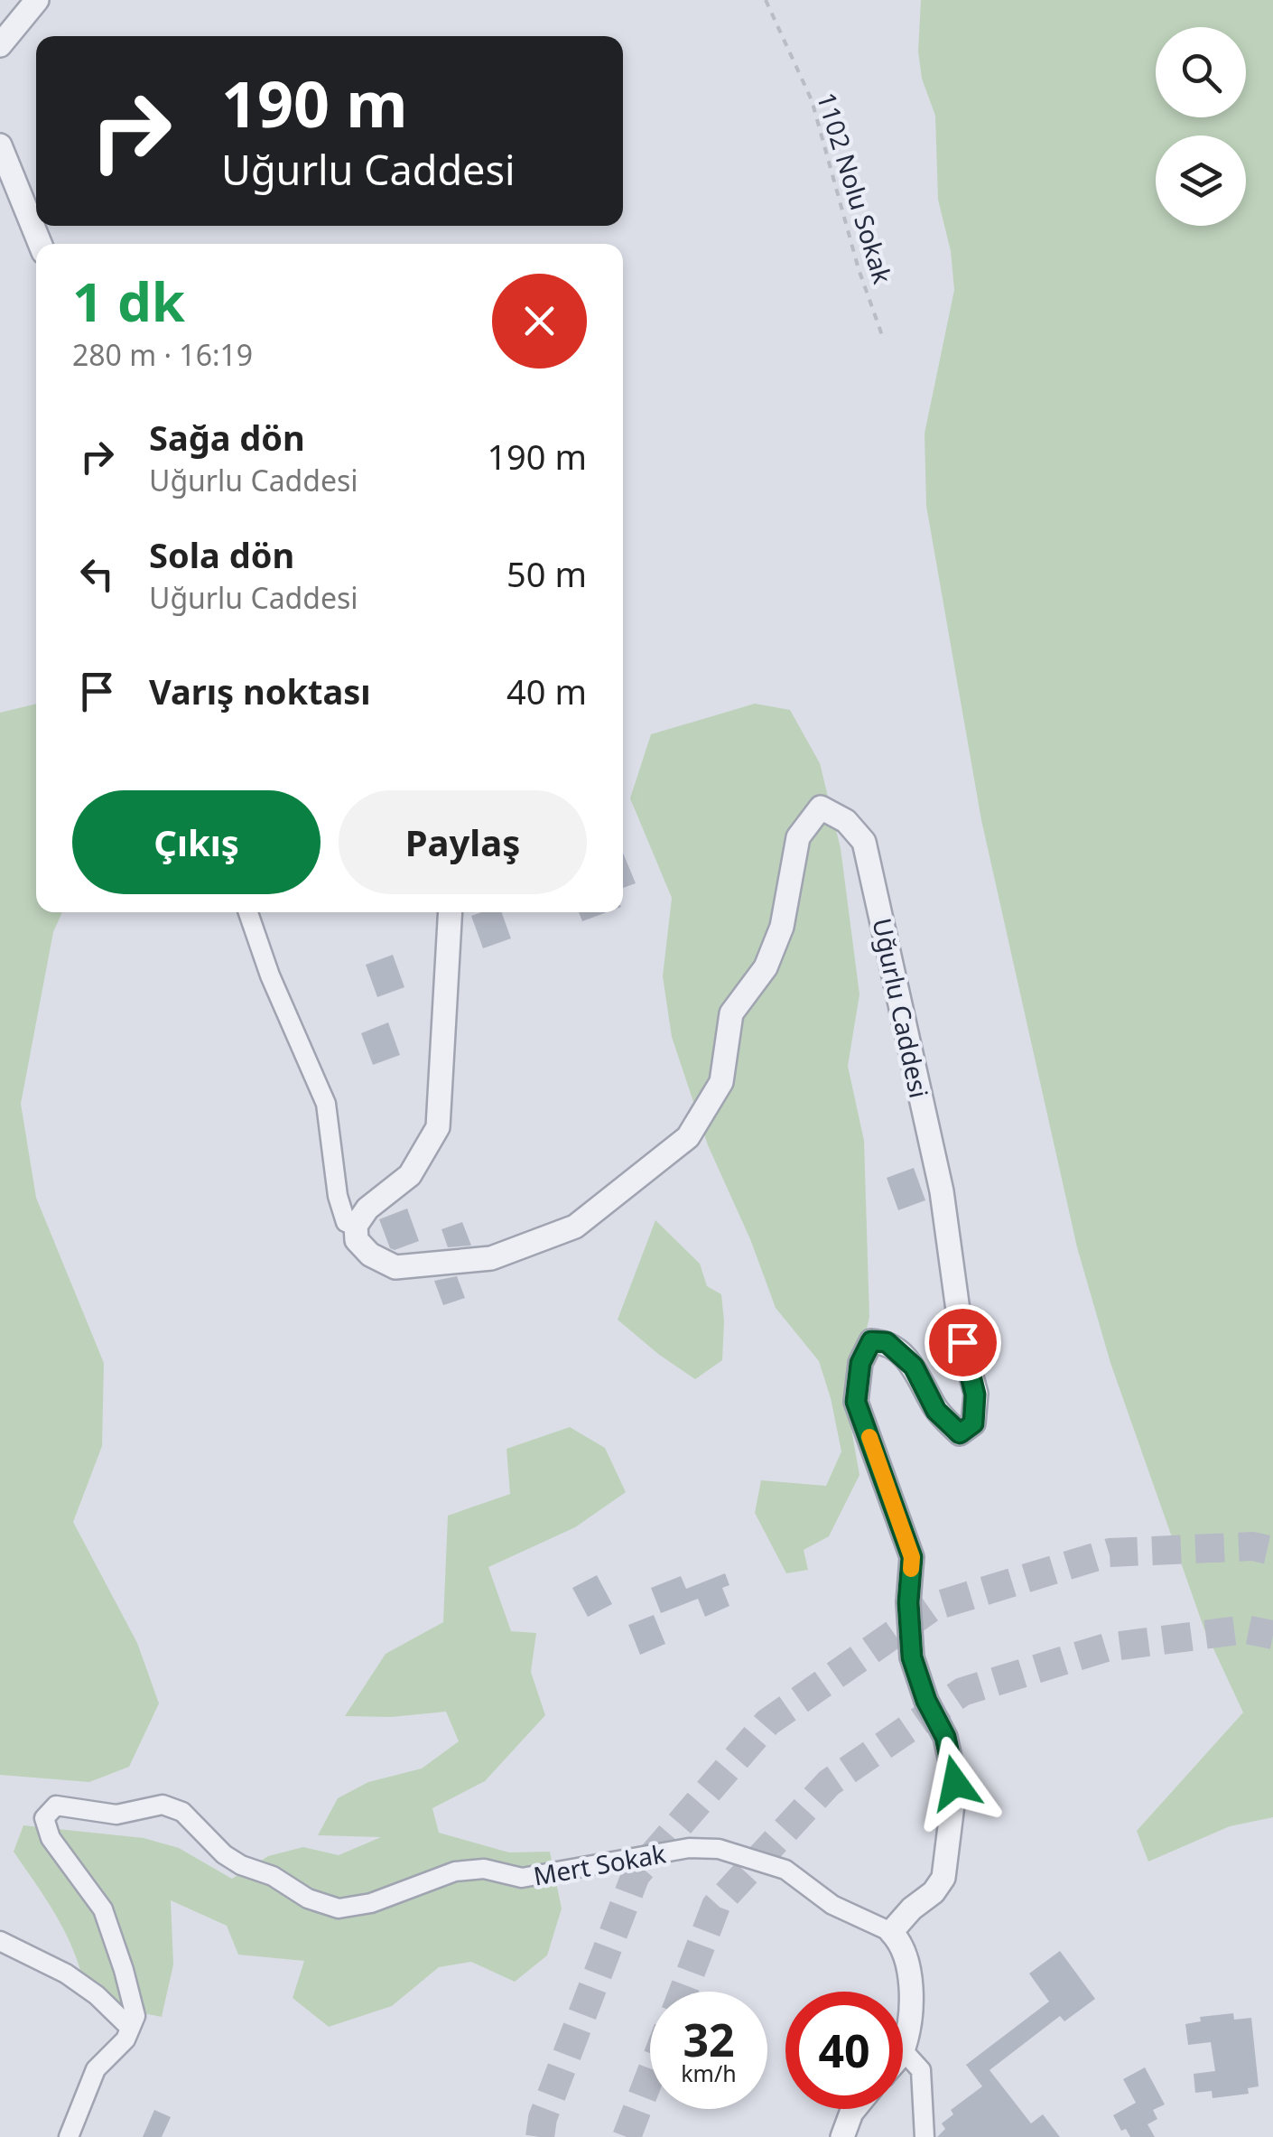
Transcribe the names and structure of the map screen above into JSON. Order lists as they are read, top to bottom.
{
  "streets": {
    "street": ["Uğurlu Caddesi", "Mert Sokak"],
    "path": ["1102 Nolu Sokak"]
  },
  "crossings": [
    ["Uğurlu Caddesi", "Mert Sokak"]
  ],
  "page": {
    "turn": ["190 m", "Uğurlu Caddesi"],
    "heading": ["1 dk", "280 m · 16:19"],
    "list": [
      {
        "name": "Sağa dön",
        "note": "Uğurlu Caddesi",
        "value": "190 m"
      },
      {
        "name": "Sola dön",
        "note": "Uğurlu Caddesi",
        "value": "50 m"
      },
      {
        "name": "Varış noktası",
        "value": "40 m"
      }
    ],
    "buttons": ["Çıkış", "Paylaş"],
    "speed": "32 km/h",
    "limit": "40"
  }
}
